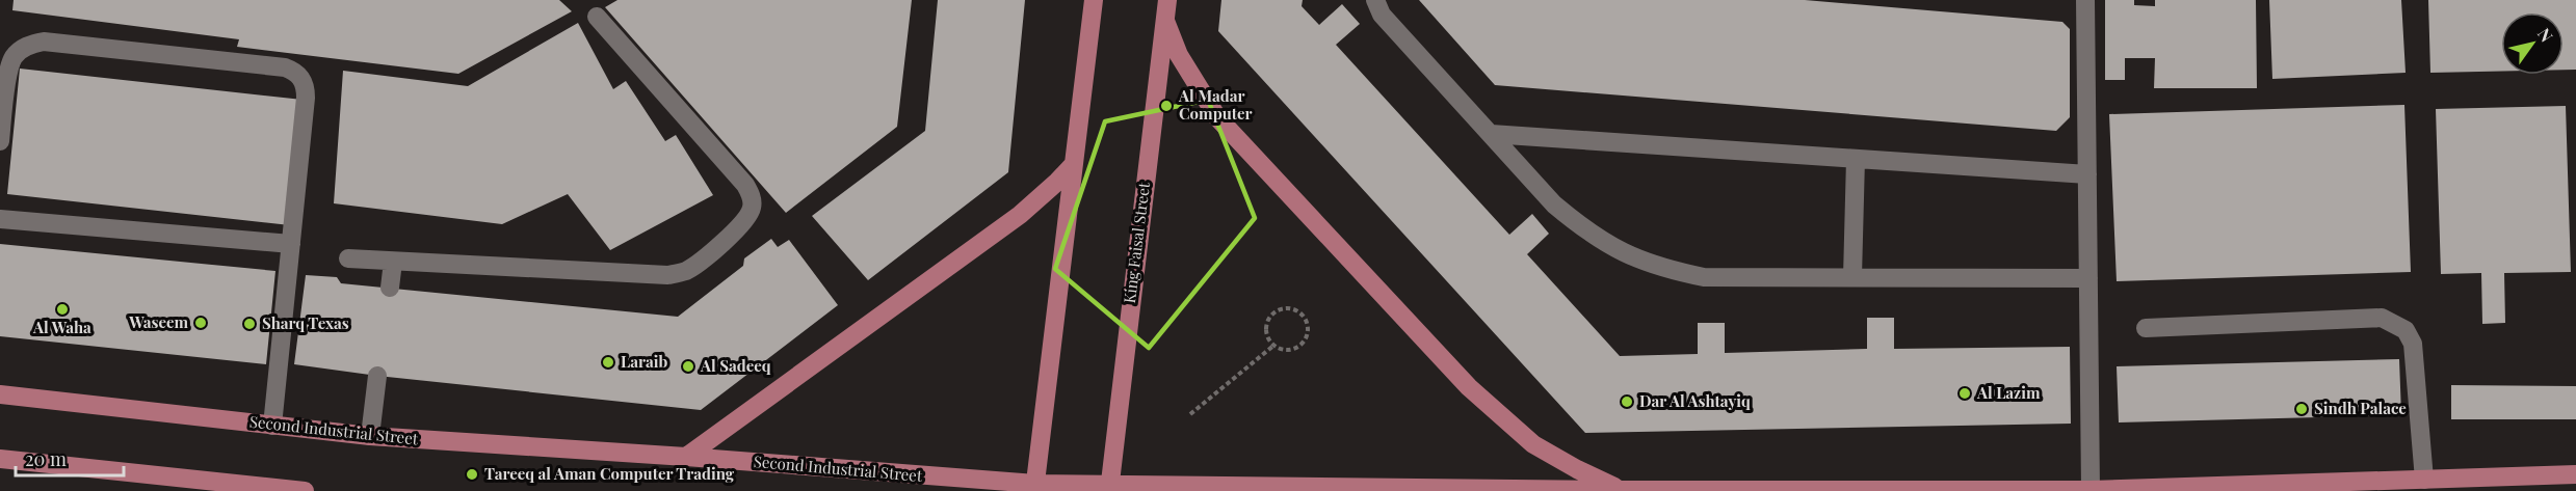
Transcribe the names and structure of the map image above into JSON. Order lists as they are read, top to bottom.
{
  "streets": {
    "main road": ["King Faisal Street", "Second Industrial Street"]
  },
  "crossings": [
    ["King Faisal Street", "Second Industrial Street"]
  ],
  "places": [
    "Al Madar Computer",
    "Al Waha",
    "Waseem",
    "Sharq Texas",
    "Laraib",
    "Al Sadeeq",
    "Al Lazim",
    "Dar Al Ashtayiq",
    "Sindh Palace",
    "Tareeq al Aman Computer Trading"
  ],
  "scale_bar": "20 m",
  "north": "top right"
}
